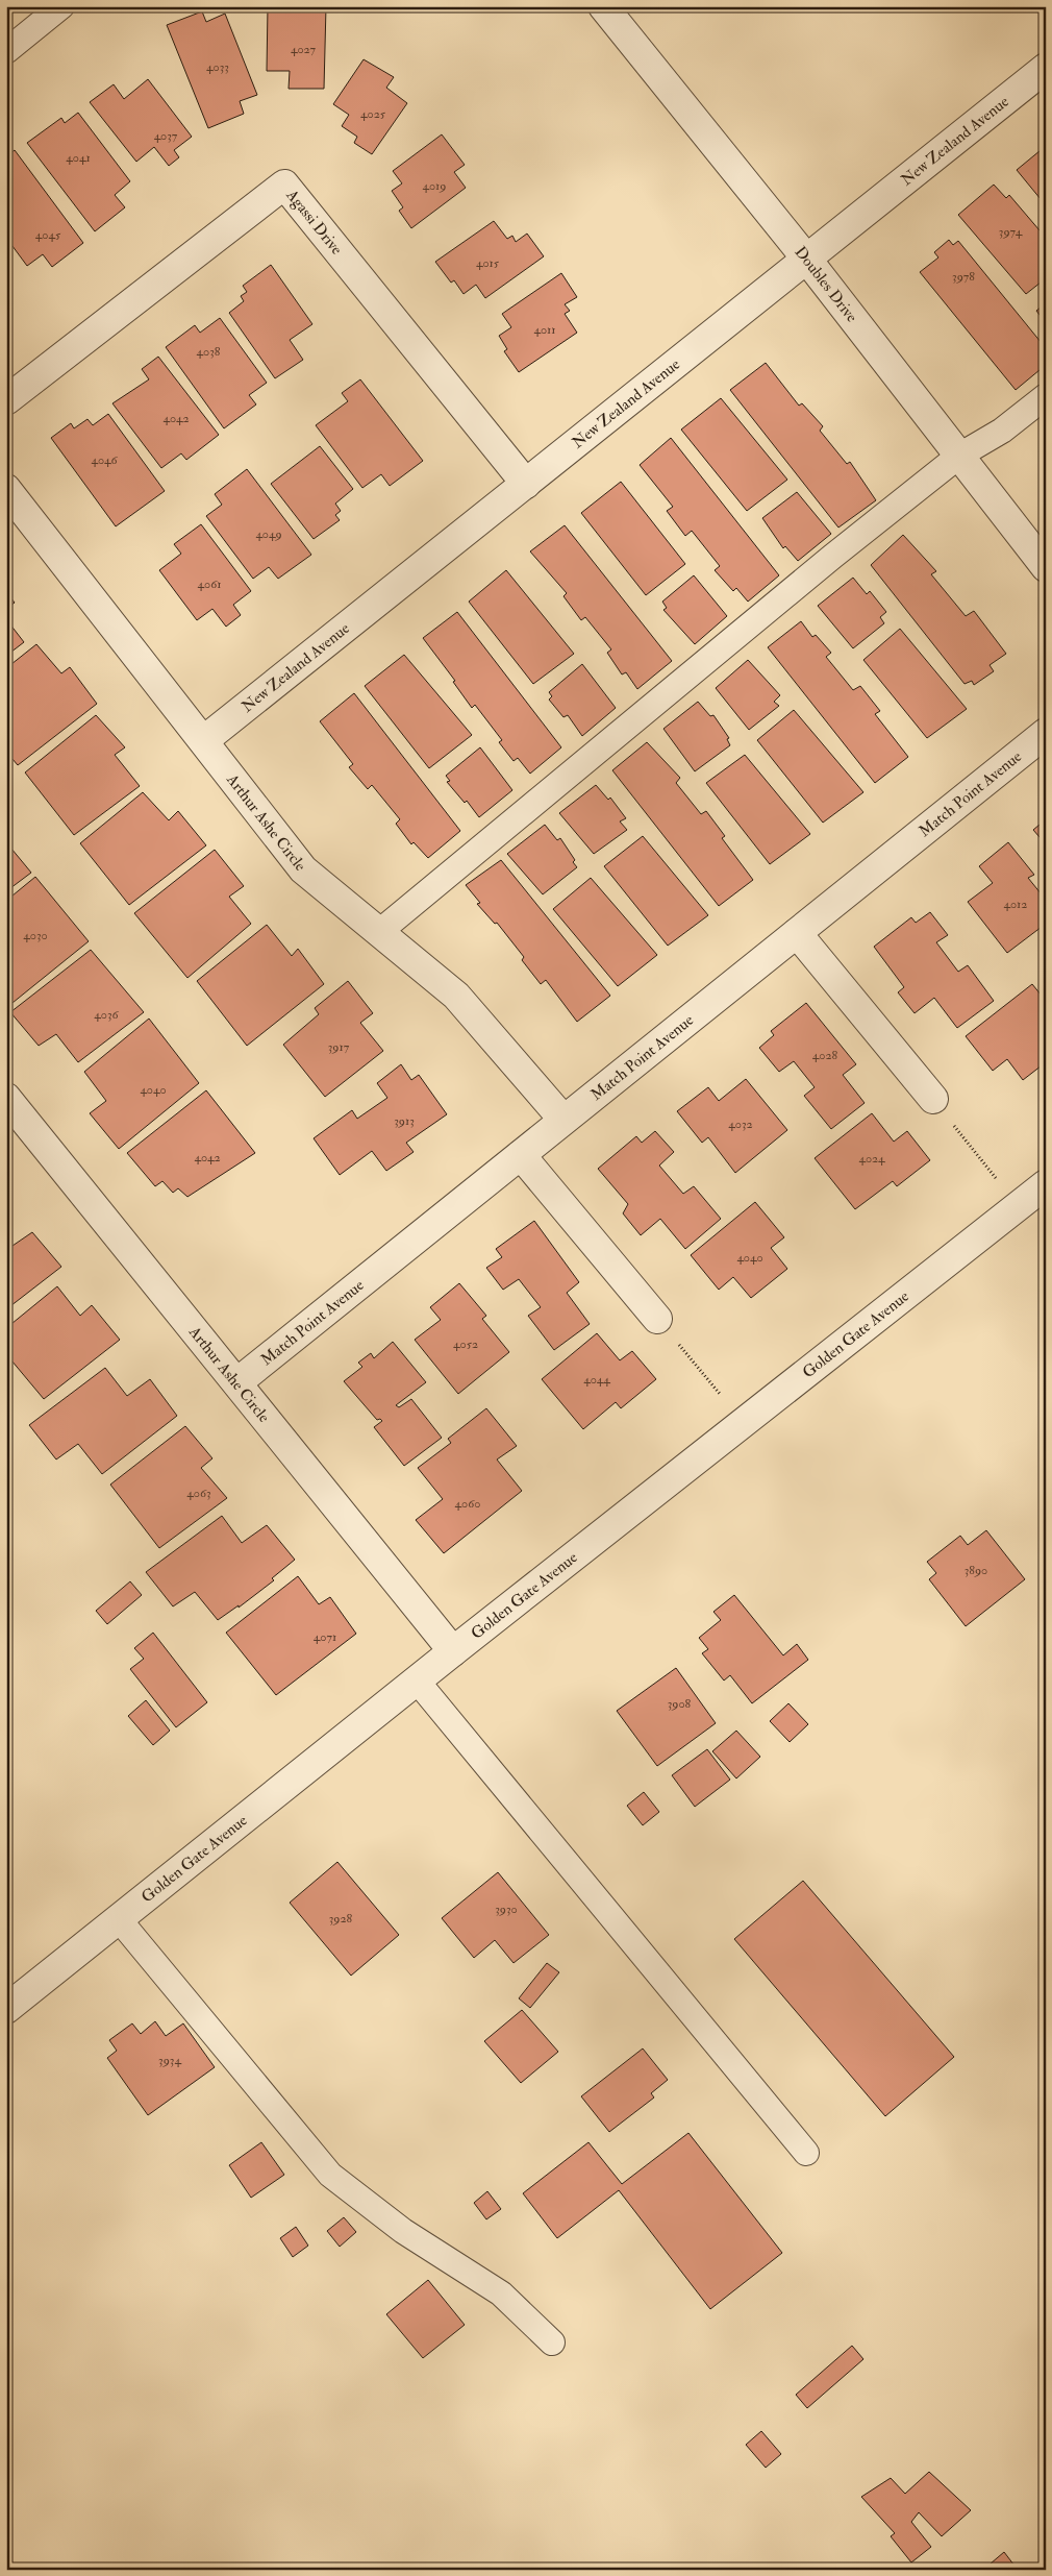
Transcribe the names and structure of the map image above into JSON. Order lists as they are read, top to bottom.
{
  "streets": {
    "street": [
      "New Zealand Avenue",
      "Agassi Drive",
      "Doubles Drive",
      "Match Point Avenue",
      "Arthur Ashe Circle",
      "Golden Gate Avenue"
    ]
  },
  "crossings": [
    ["New Zealand Avenue", "Agassi Drive"],
    ["New Zealand Avenue", "Doubles Drive"],
    ["New Zealand Avenue", "Arthur Ashe Circle"],
    ["Match Point Avenue", "Arthur Ashe Circle"],
    ["Arthur Ashe Circle", "Golden Gate Avenue"]
  ],
  "house_numbers": [
    "4027",
    "4033",
    "4025",
    "4037",
    "4041",
    "4019",
    "3974",
    "4045",
    "4015",
    "3978",
    "4011",
    "4038",
    "4042",
    "4046",
    "4049",
    "4061",
    "4012",
    "4030",
    "4036",
    "3917",
    "4028",
    "4040",
    "3913",
    "4032",
    "4042",
    "4024",
    "4040",
    "4052",
    "4044",
    "4063",
    "4060",
    "3890",
    "4071",
    "3908",
    "3930",
    "3928",
    "3934"
  ]
}
